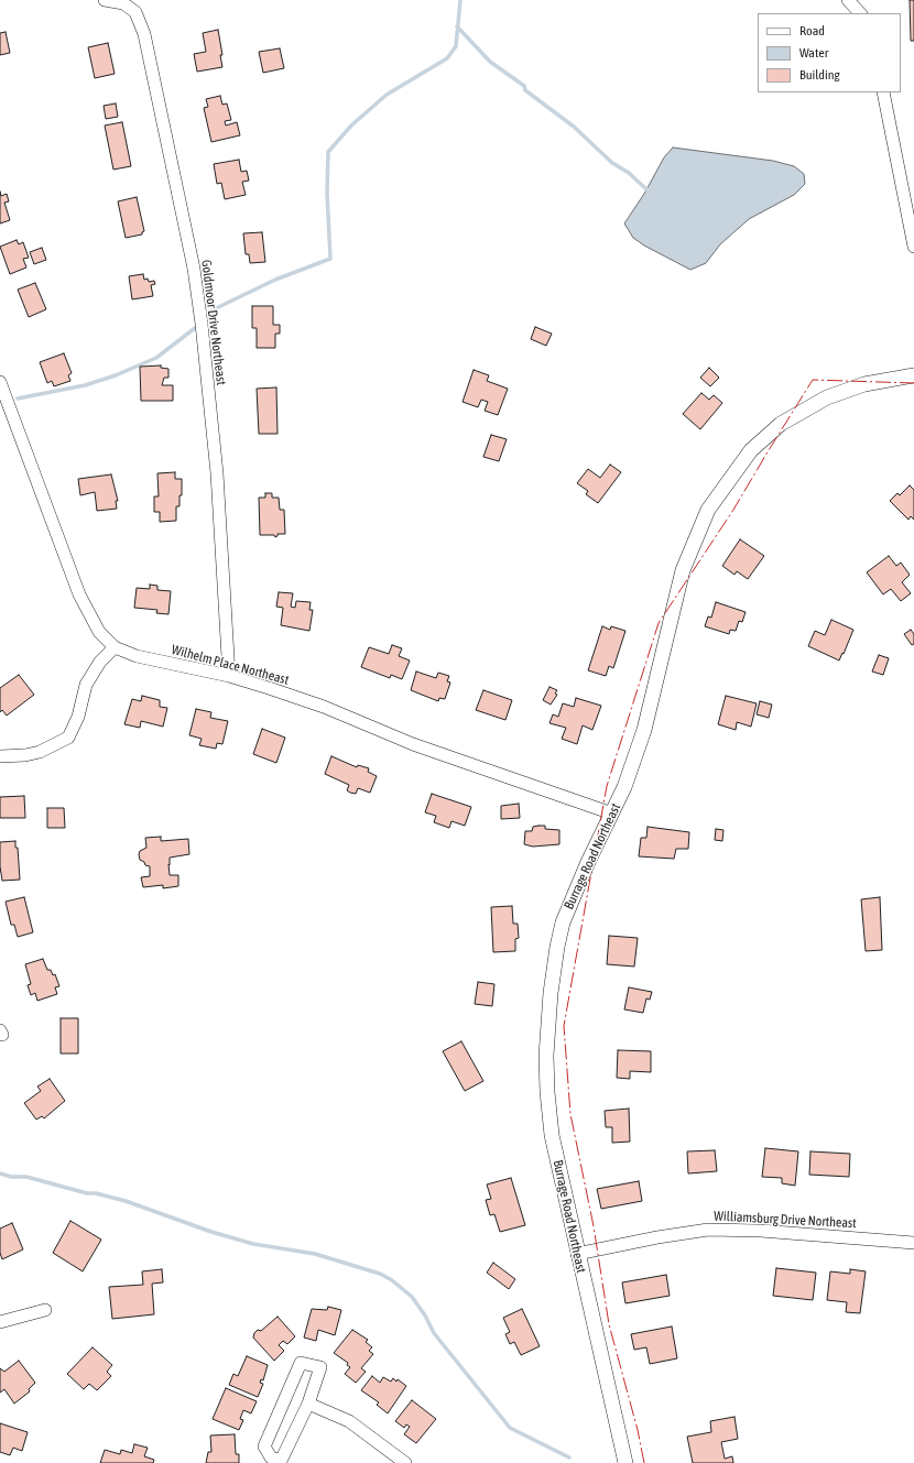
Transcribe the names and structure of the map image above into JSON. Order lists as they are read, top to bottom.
{
  "streets": {
    "street": [
      "Goldmoor Drive Northeast",
      "Wilhelm Place Northeast",
      "Burrage Road Northeast",
      "Williamsburg Drive Northeast"
    ]
  },
  "crossings": [
    ["Goldmoor Drive Northeast", "Wilhelm Place Northeast"],
    ["Wilhelm Place Northeast", "Burrage Road Northeast"],
    ["Burrage Road Northeast", "Williamsburg Drive Northeast"]
  ],
  "legend": ["Road", "Water", "Building"]
}
